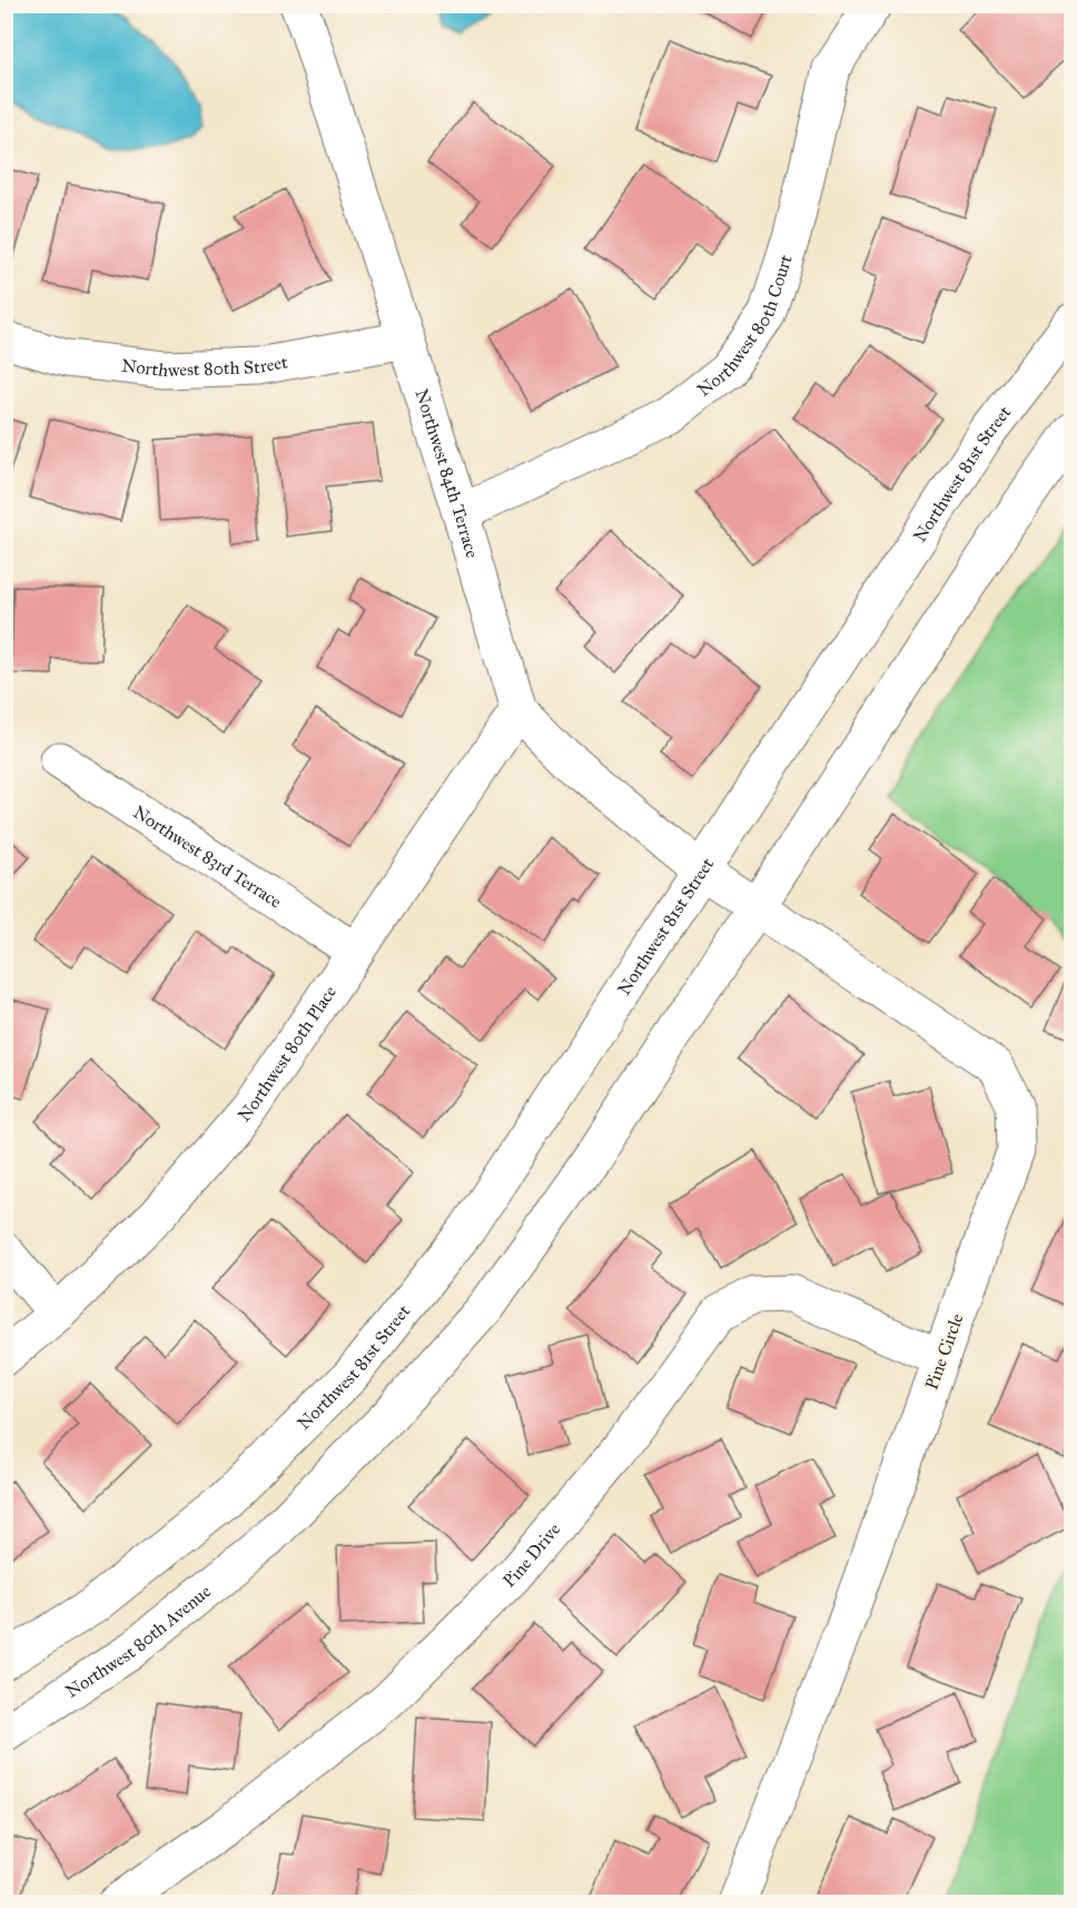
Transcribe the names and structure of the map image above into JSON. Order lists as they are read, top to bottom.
{
  "streets": {
    "street": [
      "Northwest 80th Court",
      "Northwest 80th Street",
      "Northwest 84th Terrace",
      "Northwest 81st Street",
      "Northwest 83rd Terrace",
      "Northwest 80th Place",
      "Pine Circle",
      "Pine Drive",
      "Northwest 80th Avenue"
    ]
  },
  "crossings": [
    ["Northwest 80th Court", "Northwest 84th Terrace"],
    ["Northwest 80th Street", "Northwest 84th Terrace"],
    ["Northwest 84th Terrace", "Northwest 81st Street"],
    ["Northwest 84th Terrace", "Northwest 80th Place"],
    ["Northwest 84th Terrace", "Pine Circle"],
    ["Northwest 81st Street", "Pine Circle"],
    ["Northwest 83rd Terrace", "Northwest 80th Place"],
    ["Pine Circle", "Pine Drive"],
    ["Pine Circle", "Northwest 80th Avenue"]
  ]
}
